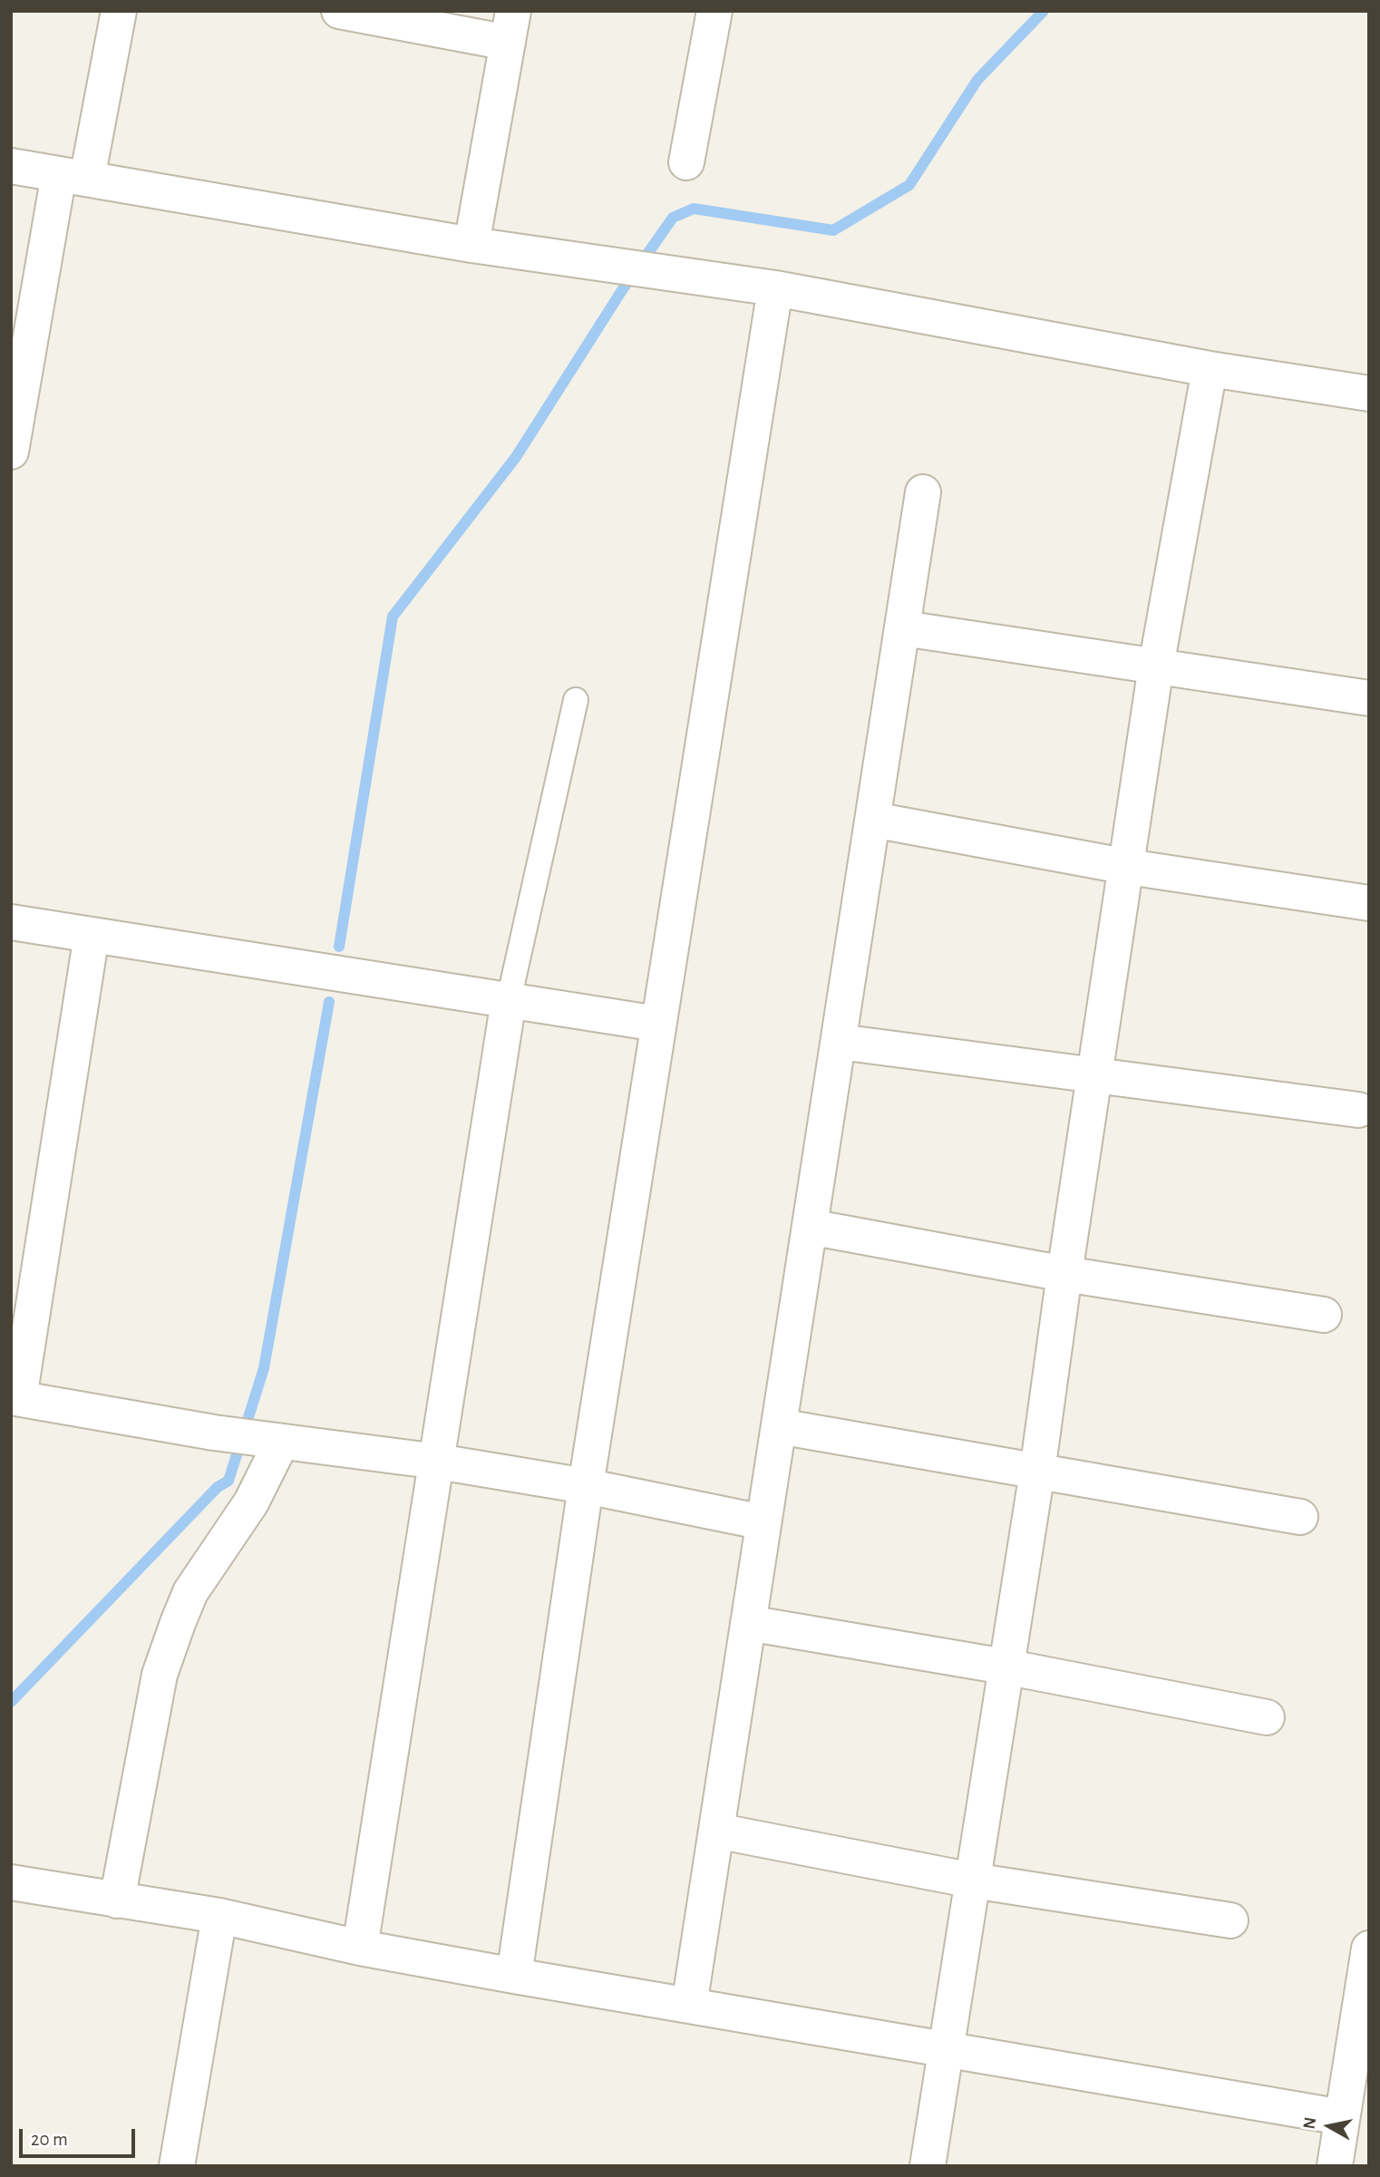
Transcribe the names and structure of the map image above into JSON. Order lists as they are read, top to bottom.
{
  "scale_bar": "20 m",
  "north": "left"
}
